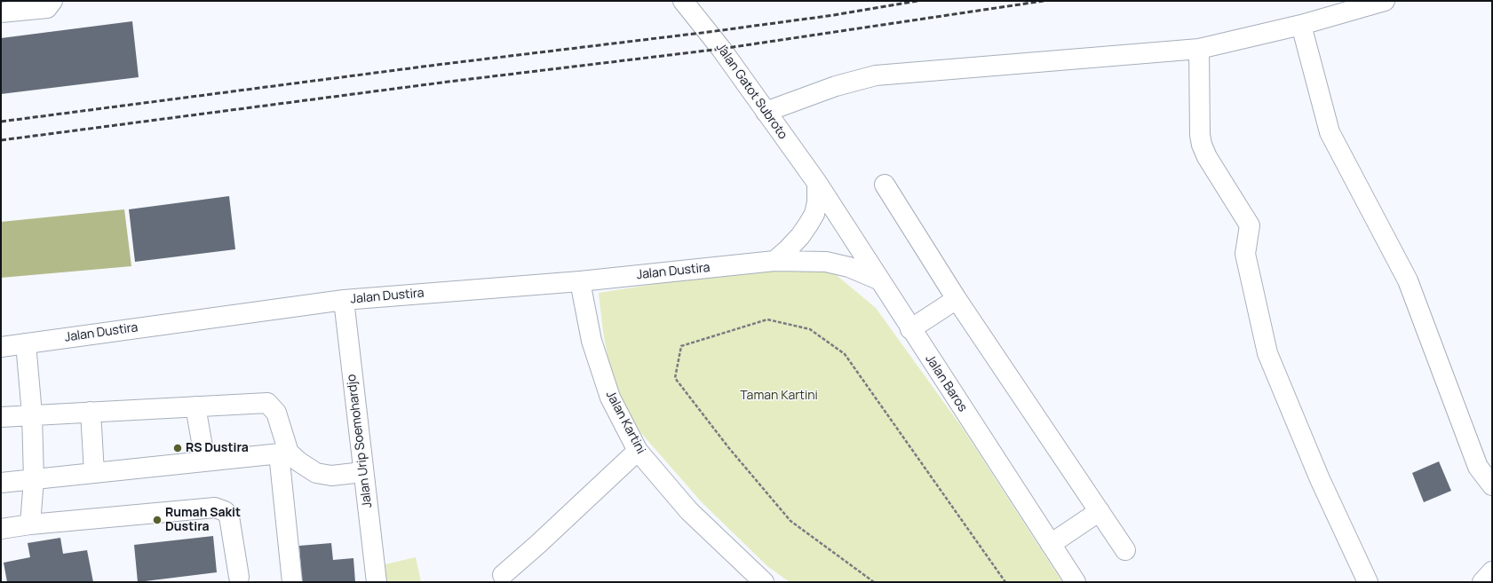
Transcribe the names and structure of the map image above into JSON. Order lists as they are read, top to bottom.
{
  "streets": {
    "street": [
      "Jalan Gatot Subroto",
      "Jalan Dustira",
      "Jalan Baros",
      "Jalan Kartini",
      "Jalan Urip Soemohardjo"
    ]
  },
  "crossings": [
    ["Jalan Gatot Subroto", "Jalan Baros"],
    ["Jalan Dustira", "Jalan Baros"],
    ["Jalan Dustira", "Jalan Kartini"],
    ["Jalan Dustira", "Jalan Urip Soemohardjo"]
  ],
  "parks": ["Taman Kartini"],
  "places": ["RS Dustira", "Rumah Sakit Dustira"]
}
